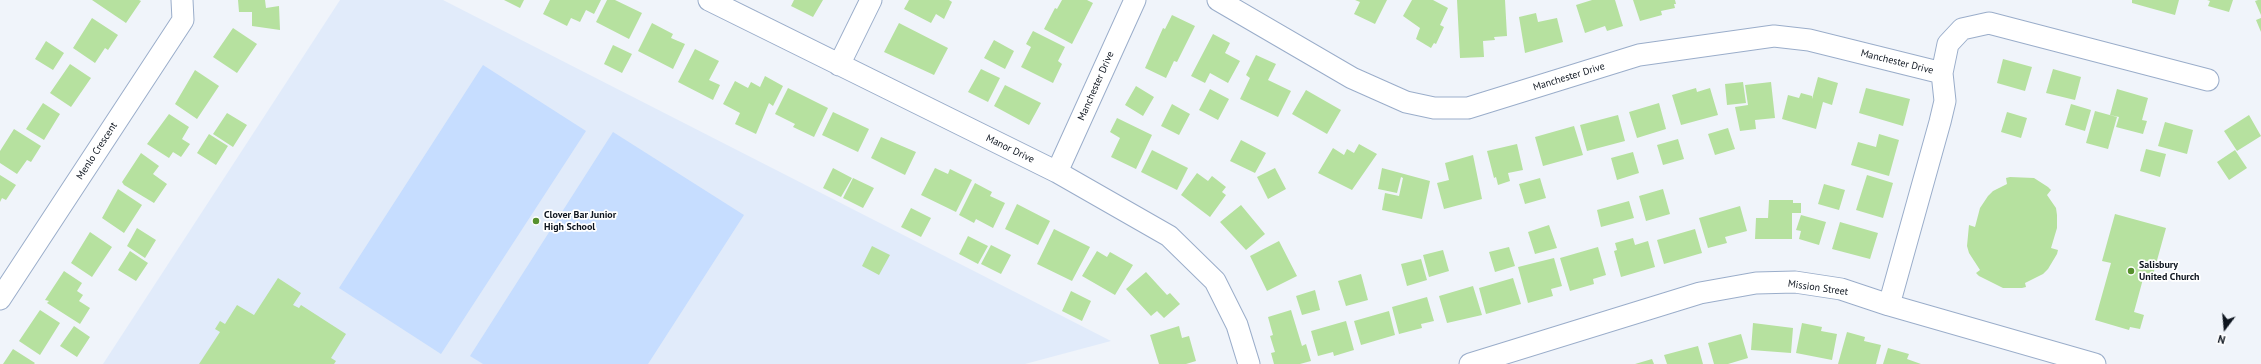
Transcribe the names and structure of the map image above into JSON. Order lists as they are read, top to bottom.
{
  "streets": {
    "street": [
      "Manchester Drive",
      "Manor Drive",
      "Menlo Crescent",
      "Mission Street"
    ]
  },
  "crossings": [
    ["Manchester Drive", "Manor Drive"],
    ["Manchester Drive", "Mission Street"]
  ],
  "places": ["Clover Bar Junior High School", "Salisbury United Church"],
  "north": "bottom"
}
